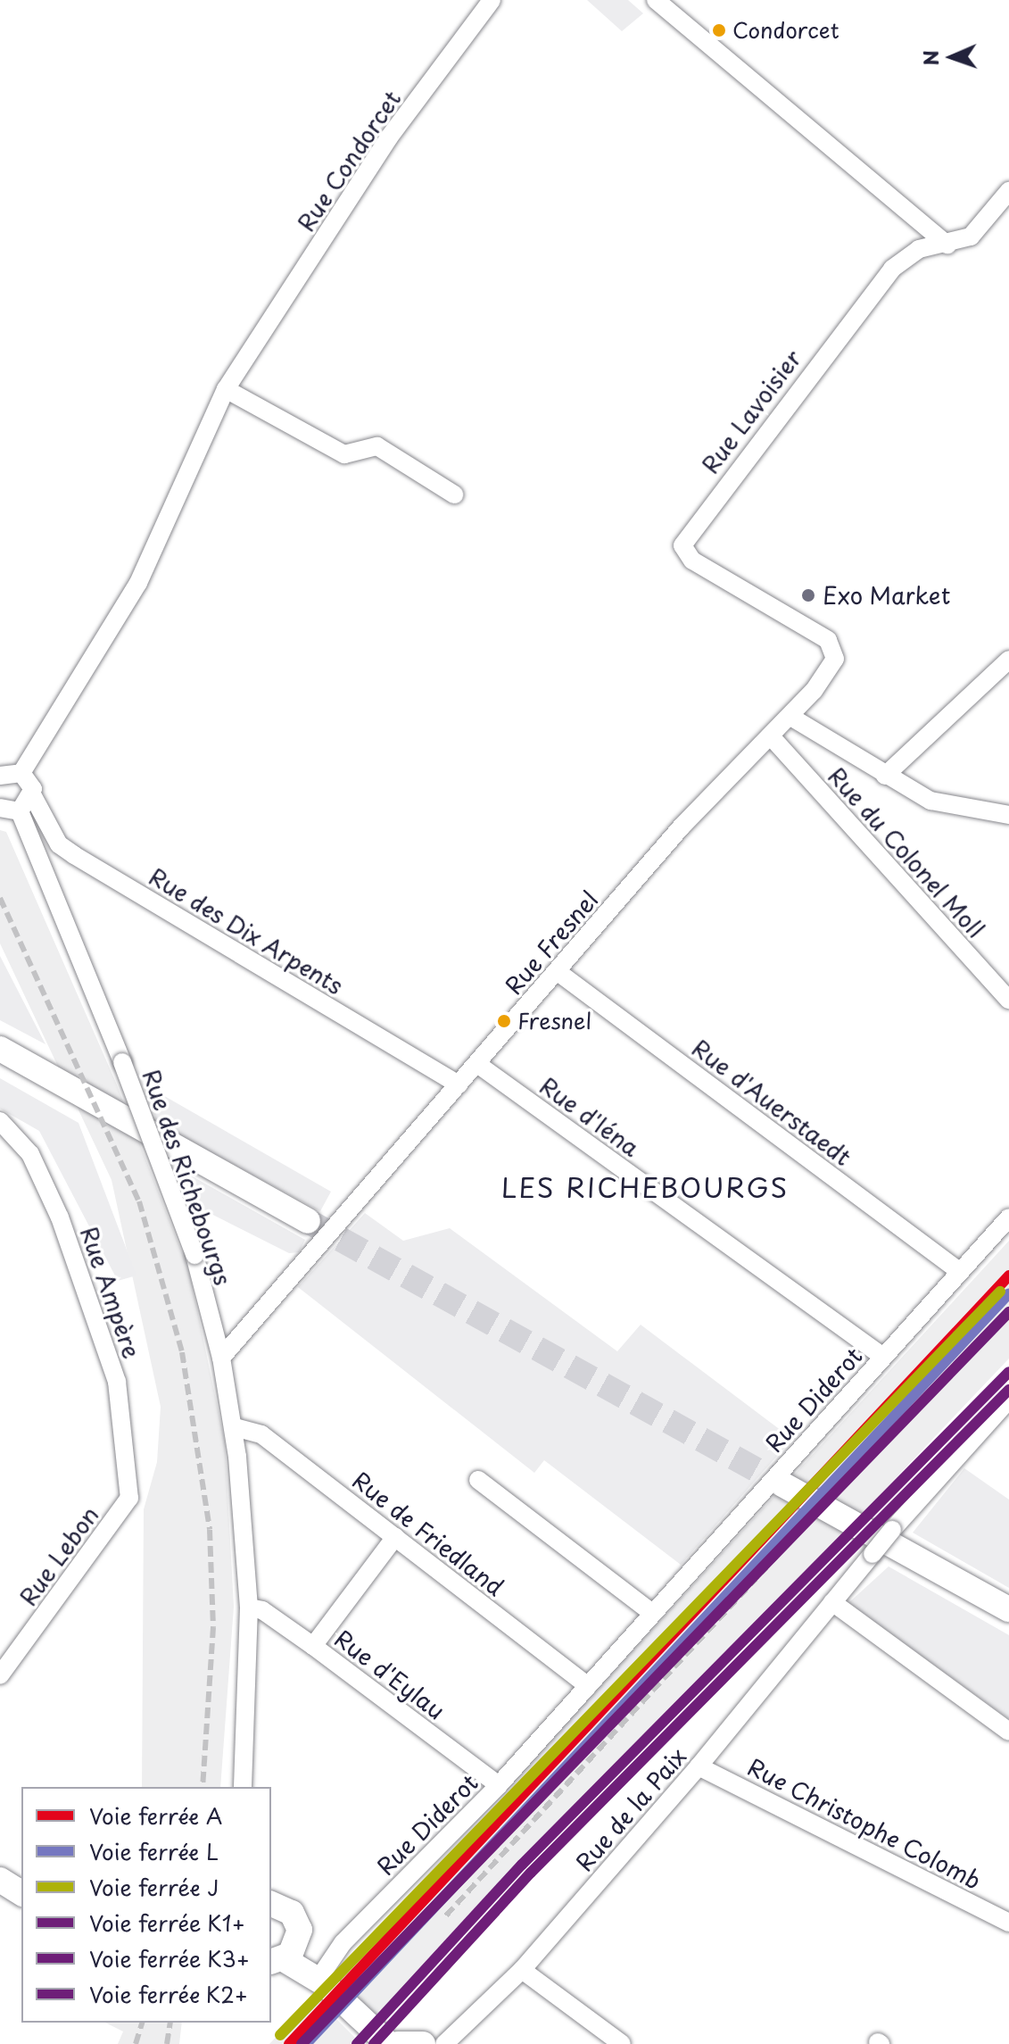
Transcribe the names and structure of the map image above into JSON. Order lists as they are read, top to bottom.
{
  "streets": {
    "street": [
      "Rue Condorcet",
      "Rue Lavoisier",
      "Rue du Colonel Moll",
      "Rue des Dix Arpents",
      "Rue Fresnel",
      "Rue d'Auerstaedt",
      "Rue d'Iéna",
      "Rue des Richebourgs",
      "Rue Ampère",
      "Rue Diderot",
      "Rue de Friedland",
      "Rue Lebon",
      "Rue d'Eylau",
      "Rue de la Paix",
      "Rue Christophe Colomb"
    ]
  },
  "crossings": [
    ["Rue Condorcet", "Rue des Dix Arpents"],
    ["Rue Lavoisier", "Rue Fresnel"],
    ["Rue du Colonel Moll", "Rue Fresnel"],
    ["Rue des Dix Arpents", "Rue Fresnel"],
    ["Rue Fresnel", "Rue d'Auerstaedt"],
    ["Rue Fresnel", "Rue d'Iéna"],
    ["Rue Fresnel", "Rue des Richebourgs"],
    ["Rue d'Auerstaedt", "Rue Diderot"],
    ["Rue d'Iéna", "Rue Diderot"],
    ["Rue des Richebourgs", "Rue de Friedland"],
    ["Rue des Richebourgs", "Rue d'Eylau"],
    ["Rue Ampère", "Rue Lebon"],
    ["Rue Diderot", "Rue de Friedland"],
    ["Rue Diderot", "Rue d'Eylau"],
    ["Rue de la Paix", "Rue Christophe Colomb"]
  ],
  "districts": ["LES RICHEBOURGS"],
  "places": ["Condorcet", "Exo Market", "Fresnel"],
  "lines": [
    "rail line A",
    "rail line J",
    "rail line L",
    "rail line K1+",
    "rail line K3+",
    "rail line K2+"
  ],
  "legend": [
    "Voie ferrée A",
    "Voie ferrée L",
    "Voie ferrée J",
    "Voie ferrée K1+",
    "Voie ferrée K3+",
    "Voie ferrée K2+"
  ],
  "north": "left"
}
